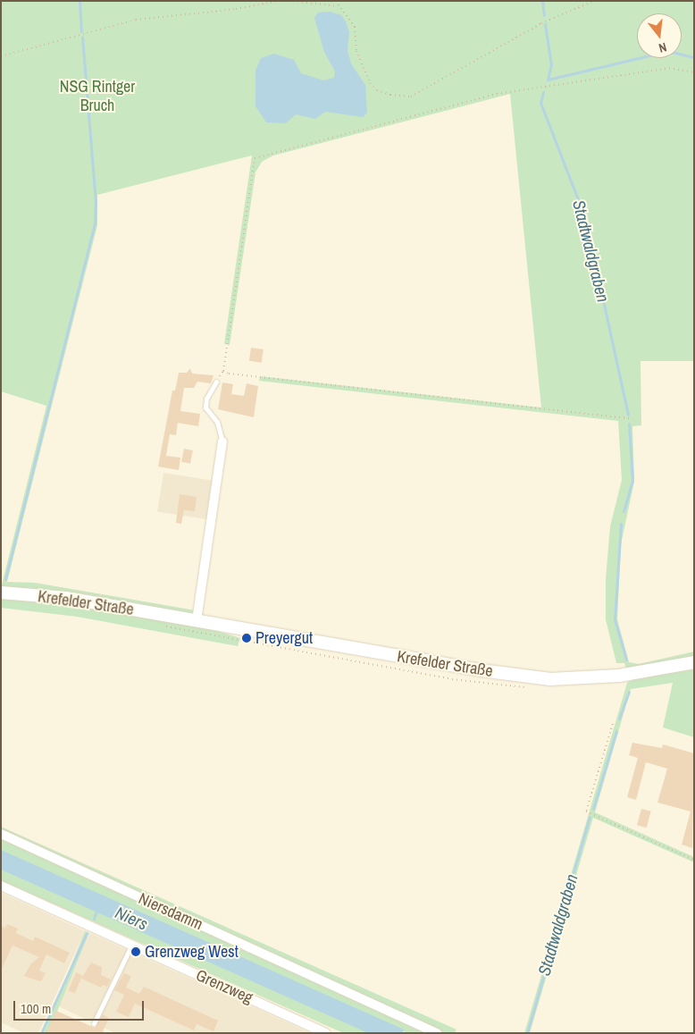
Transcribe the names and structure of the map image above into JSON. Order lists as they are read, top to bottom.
{
  "streets": {
    "main road": ["Krefelder Straße"],
    "street": ["Niersdamm", "Grenzweg"]
  },
  "water": ["Stadtwaldgraben", "Niers"],
  "parks": ["NSG Rintger Bruch"],
  "places": ["Preyergut", "Grenzweg West"],
  "scale_bar": "100 m",
  "north": "bottom"
}
